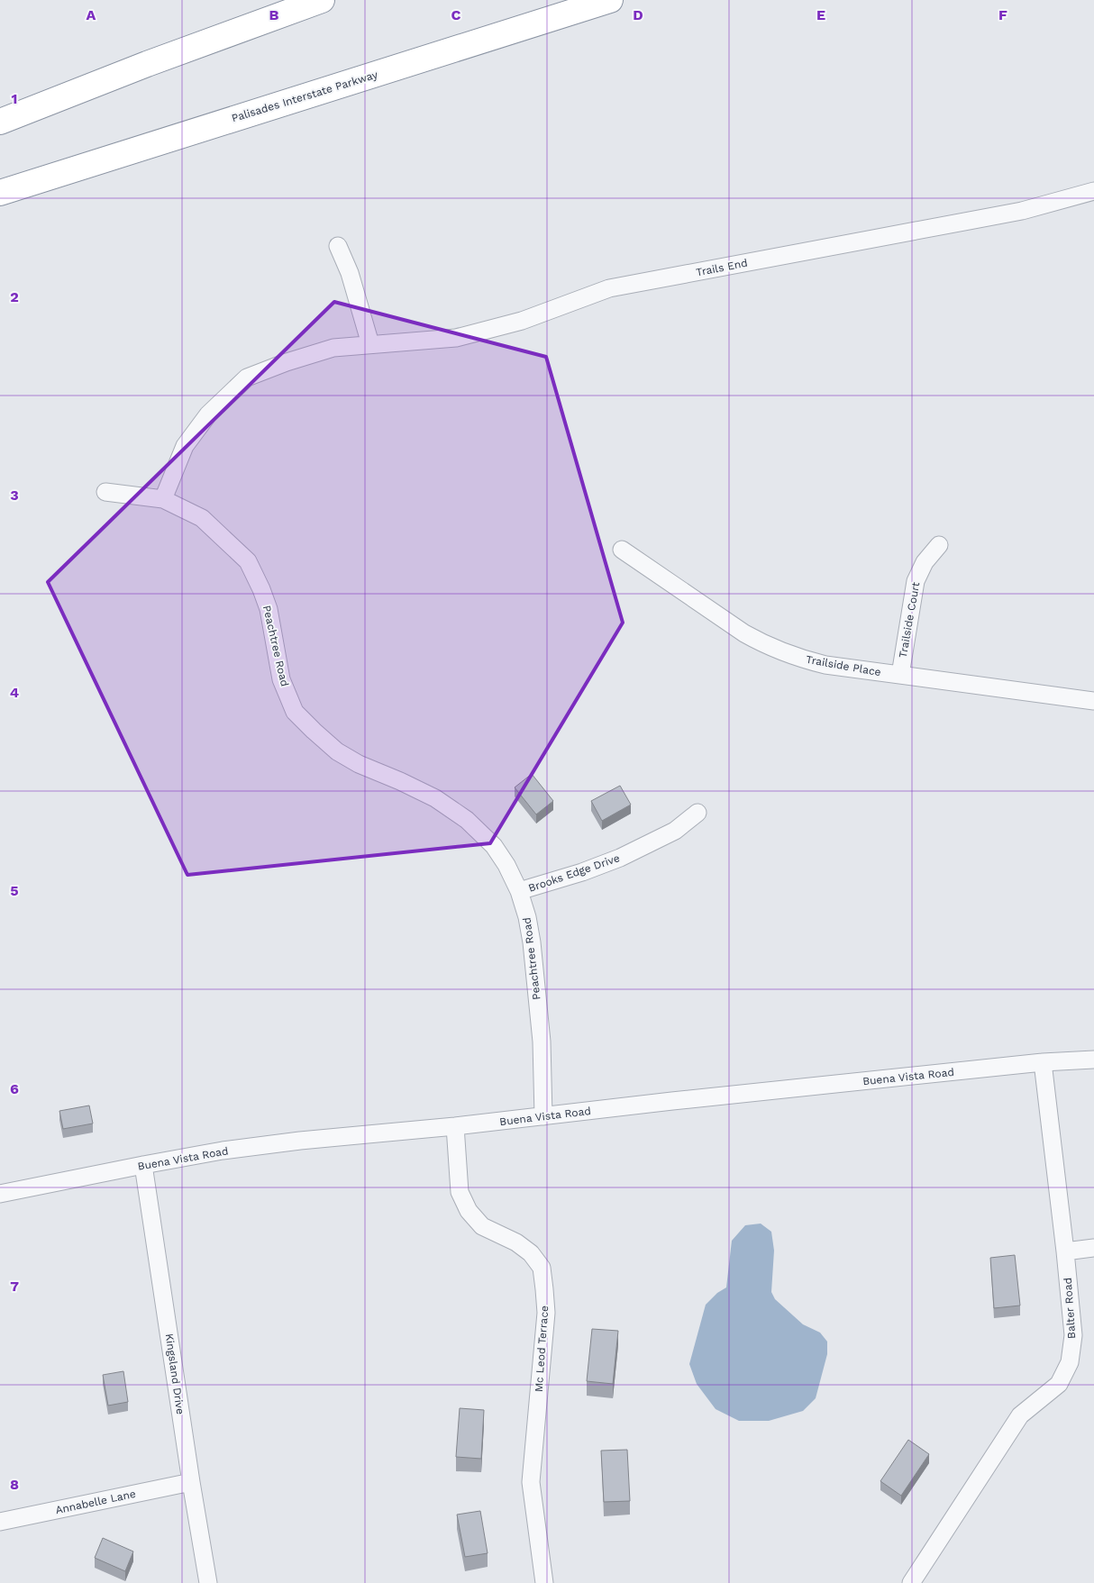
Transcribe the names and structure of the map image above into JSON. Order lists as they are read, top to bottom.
{
  "streets": {
    "highway": ["Palisades Interstate Parkway"],
    "street": [
      "Trails End",
      "Trailside Court",
      "Peachtree Road",
      "Trailside Place",
      "Brooks Edge Drive",
      "Buena Vista Road",
      "Balter Road",
      "Mc Leod Terrace",
      "Kingsland Drive",
      "Annabelle Lane"
    ]
  },
  "crossings": [
    ["Trails End", "Peachtree Road"],
    ["Trailside Court", "Trailside Place"],
    ["Peachtree Road", "Brooks Edge Drive"],
    ["Peachtree Road", "Buena Vista Road"],
    ["Buena Vista Road", "Balter Road"],
    ["Buena Vista Road", "Mc Leod Terrace"],
    ["Buena Vista Road", "Kingsland Drive"],
    ["Kingsland Drive", "Annabelle Lane"]
  ],
  "grid": {
    "columns": [
      "A",
      "B",
      "C",
      "D",
      "E",
      "F"
    ],
    "rows": [
      "1",
      "2",
      "3",
      "4",
      "5",
      "6",
      "7",
      "8"
    ]
  }
}
